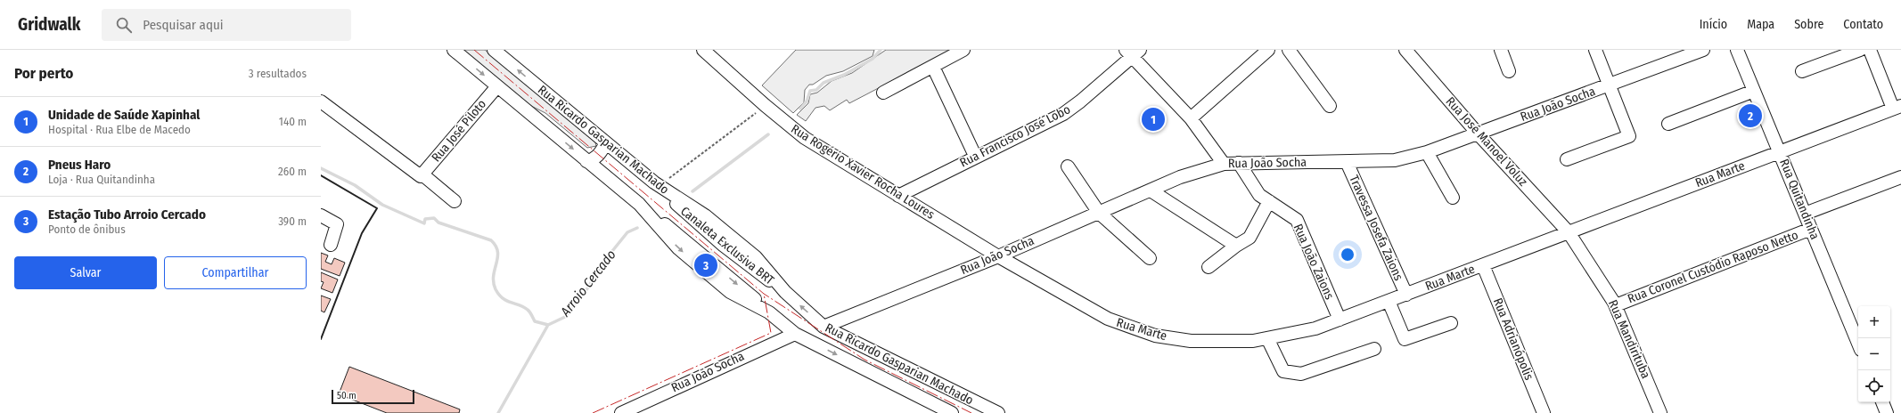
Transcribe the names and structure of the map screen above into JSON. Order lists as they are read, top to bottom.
{
  "streets": {
    "street": [
      "Rua João Socha",
      "Rua José Piloto",
      "Rua Francisco José Lobo",
      "Rua Ricardo Gasparian Machado",
      "Rua José Manoel Voluz",
      "Rua Rogério Xavier Rocha Loures",
      "Rua Marte",
      "Rua Quitandinha",
      "Travessa Josefa Zaions",
      "Canaleta Exclusiva BRT",
      "Rua João Zaions",
      "Rua Coronel Custódio Raposo Netto",
      "Rua Adrianópolis",
      "Rua Mandirituba"
    ]
  },
  "crossings": [
    ["Rua João Socha", "Rua Ricardo Gasparian Machado"],
    ["Rua João Socha", "Rua José Manoel Voluz"],
    ["Rua João Socha", "Rua Rogério Xavier Rocha Loures"],
    ["Rua João Socha", "Rua Marte"],
    ["Rua João Socha", "Travessa Josefa Zaions"],
    ["Rua João Socha", "Rua João Zaions"],
    ["Rua José Piloto", "Rua Ricardo Gasparian Machado"],
    ["Rua Francisco José Lobo", "Rua Rogério Xavier Rocha Loures"],
    ["Rua Ricardo Gasparian Machado", "Canaleta Exclusiva BRT"],
    ["Rua José Manoel Voluz", "Rua Marte"],
    ["Rua José Manoel Voluz", "Rua Mandirituba"],
    ["Rua Rogério Xavier Rocha Loures", "Rua Marte"],
    ["Rua Marte", "Rua Quitandinha"],
    ["Rua Marte", "Travessa Josefa Zaions"],
    ["Rua Marte", "Rua João Zaions"],
    ["Rua Marte", "Rua Adrianópolis"],
    ["Rua Marte", "Rua Mandirituba"],
    ["Rua Quitandinha", "Rua Coronel Custódio Raposo Netto"],
    ["Rua Coronel Custódio Raposo Netto", "Rua Mandirituba"]
  ],
  "water": ["Arroio Cercado"],
  "scale_bar": "50 m",
  "page": {
    "header": "Gridwalk",
    "search": "Pesquisar aqui",
    "nav": [
      "Início",
      "Mapa",
      "Sobre",
      "Contato"
    ],
    "heading": ["Por perto", "3 resultados"],
    "list": [
      {
        "mark": "1",
        "name": "Unidade de Saúde Xapinhal",
        "note": "Hospital · Rua Elbe de Macedo",
        "value": "140 m"
      },
      {
        "mark": "2",
        "name": "Pneus Haro",
        "note": "Loja · Rua Quitandinha",
        "value": "260 m"
      },
      {
        "mark": "3",
        "name": "Estação Tubo Arroio Cercado",
        "note": "Ponto de ônibus",
        "value": "390 m"
      }
    ],
    "pins": ["2", "1", "3"],
    "buttons": ["Salvar", "Compartilhar"],
    "map_buttons": ["+", "−"],
    "scale": "50 m"
  }
}
